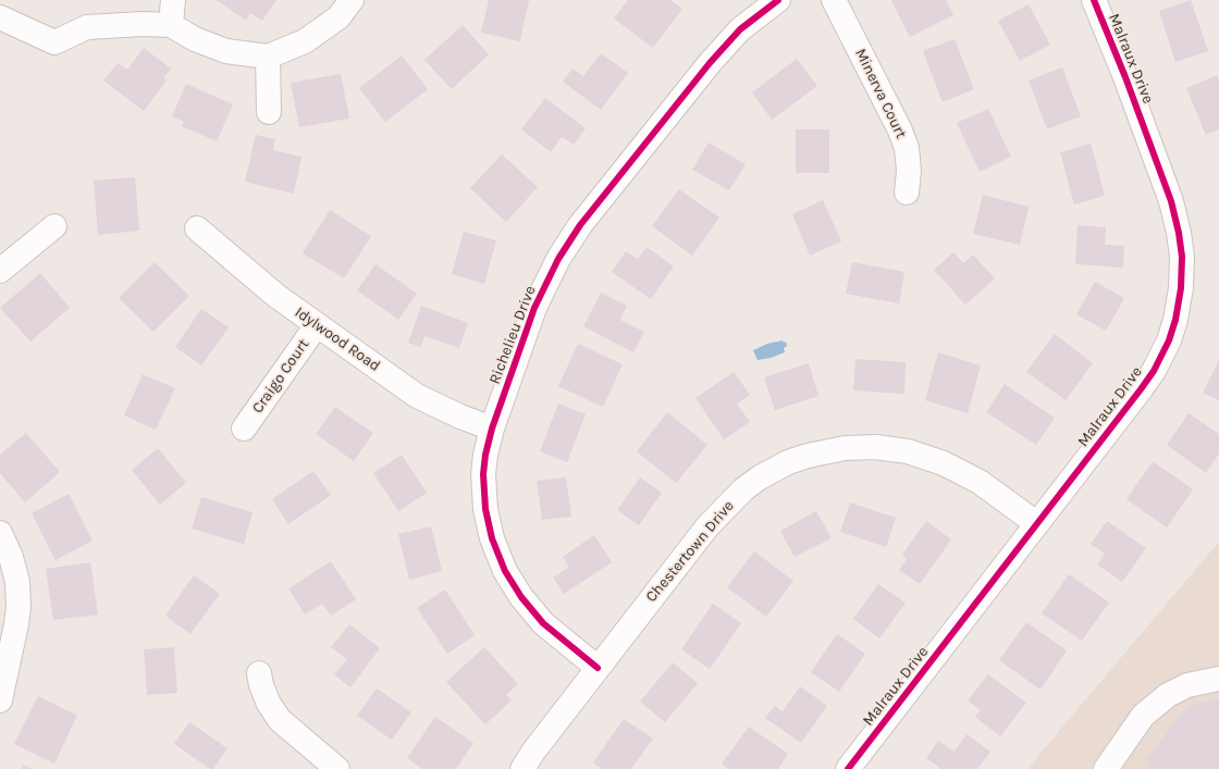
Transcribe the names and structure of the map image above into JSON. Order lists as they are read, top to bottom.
{
  "streets": {
    "street": [
      "Malraux Drive",
      "Minerva Court",
      "Richelieu Drive",
      "Idylwood Road",
      "Craigo Court",
      "Chestertown Drive"
    ]
  },
  "crossings": [
    ["Malraux Drive", "Chestertown Drive"],
    ["Richelieu Drive", "Idylwood Road"],
    ["Richelieu Drive", "Chestertown Drive"],
    ["Idylwood Road", "Craigo Court"]
  ]
}
